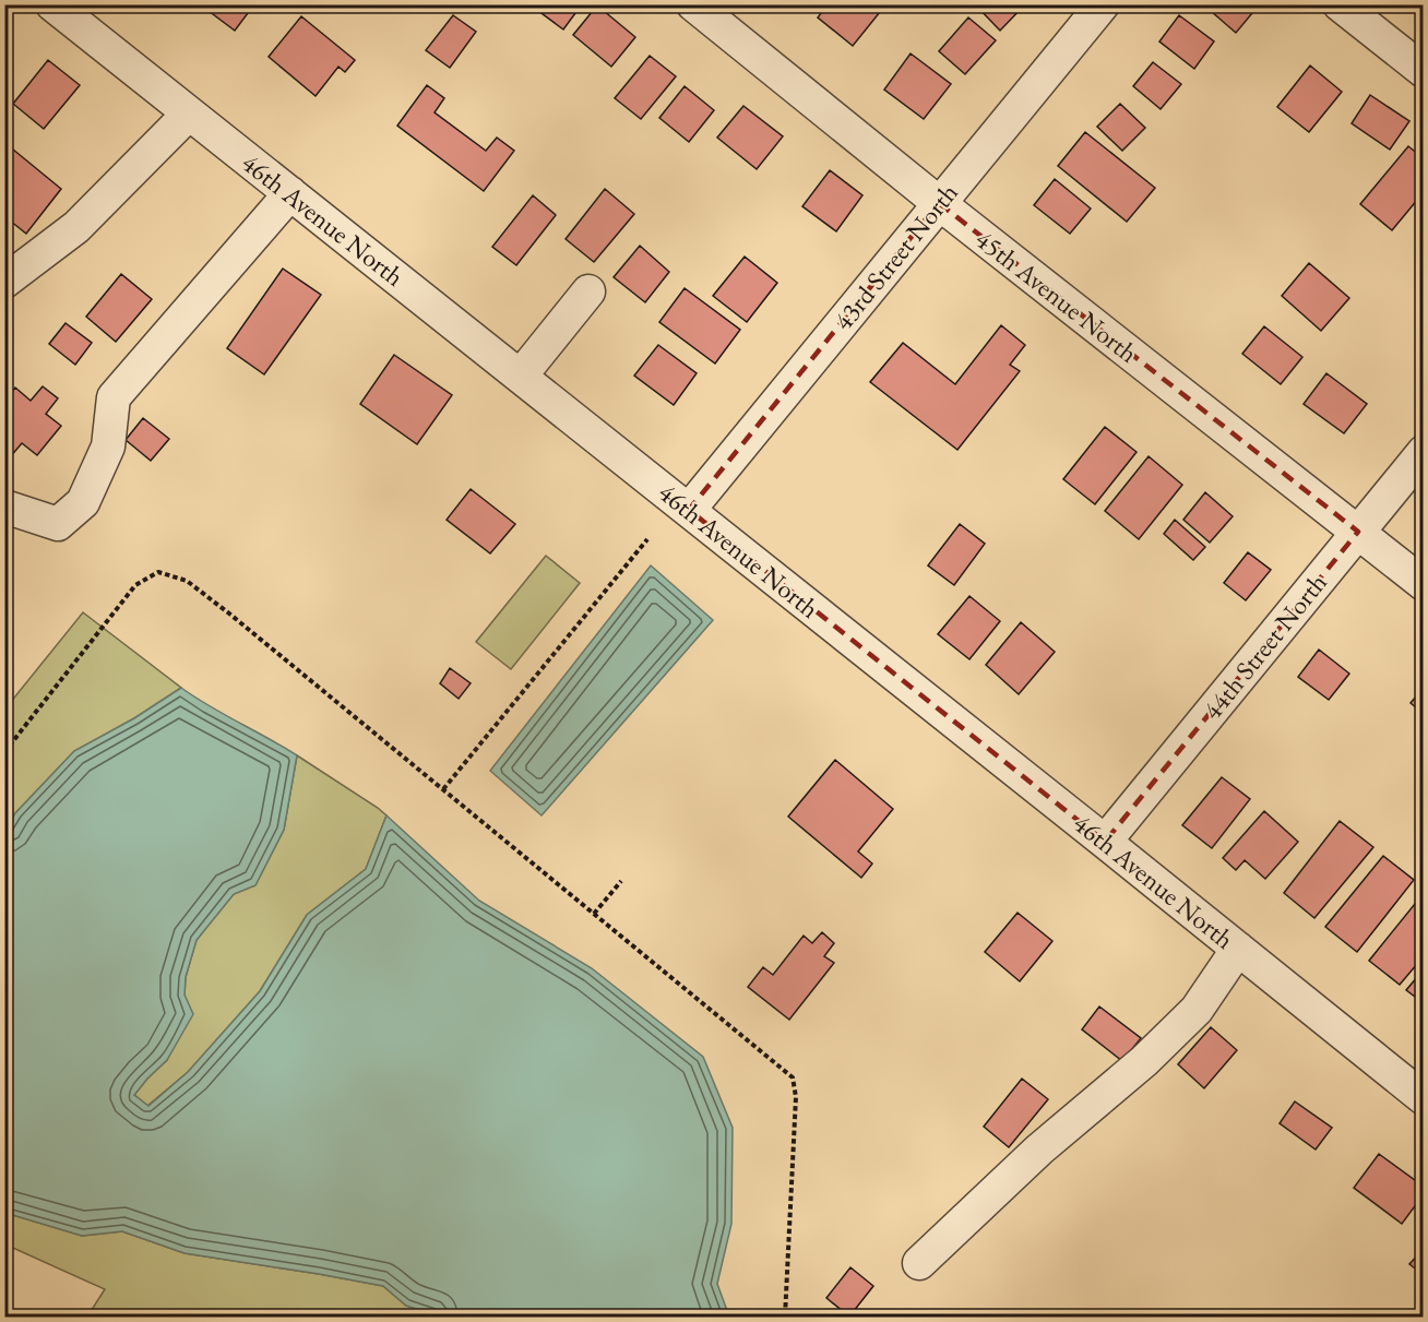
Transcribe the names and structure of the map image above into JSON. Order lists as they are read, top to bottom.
{
  "streets": {
    "street": [
      "46th Avenue North",
      "43rd Street North",
      "45th Avenue North",
      "44th Street North"
    ]
  },
  "crossings": [
    ["46th Avenue North", "43rd Street North"],
    ["46th Avenue North", "44th Street North"],
    ["43rd Street North", "45th Avenue North"],
    ["45th Avenue North", "44th Street North"]
  ]
}
